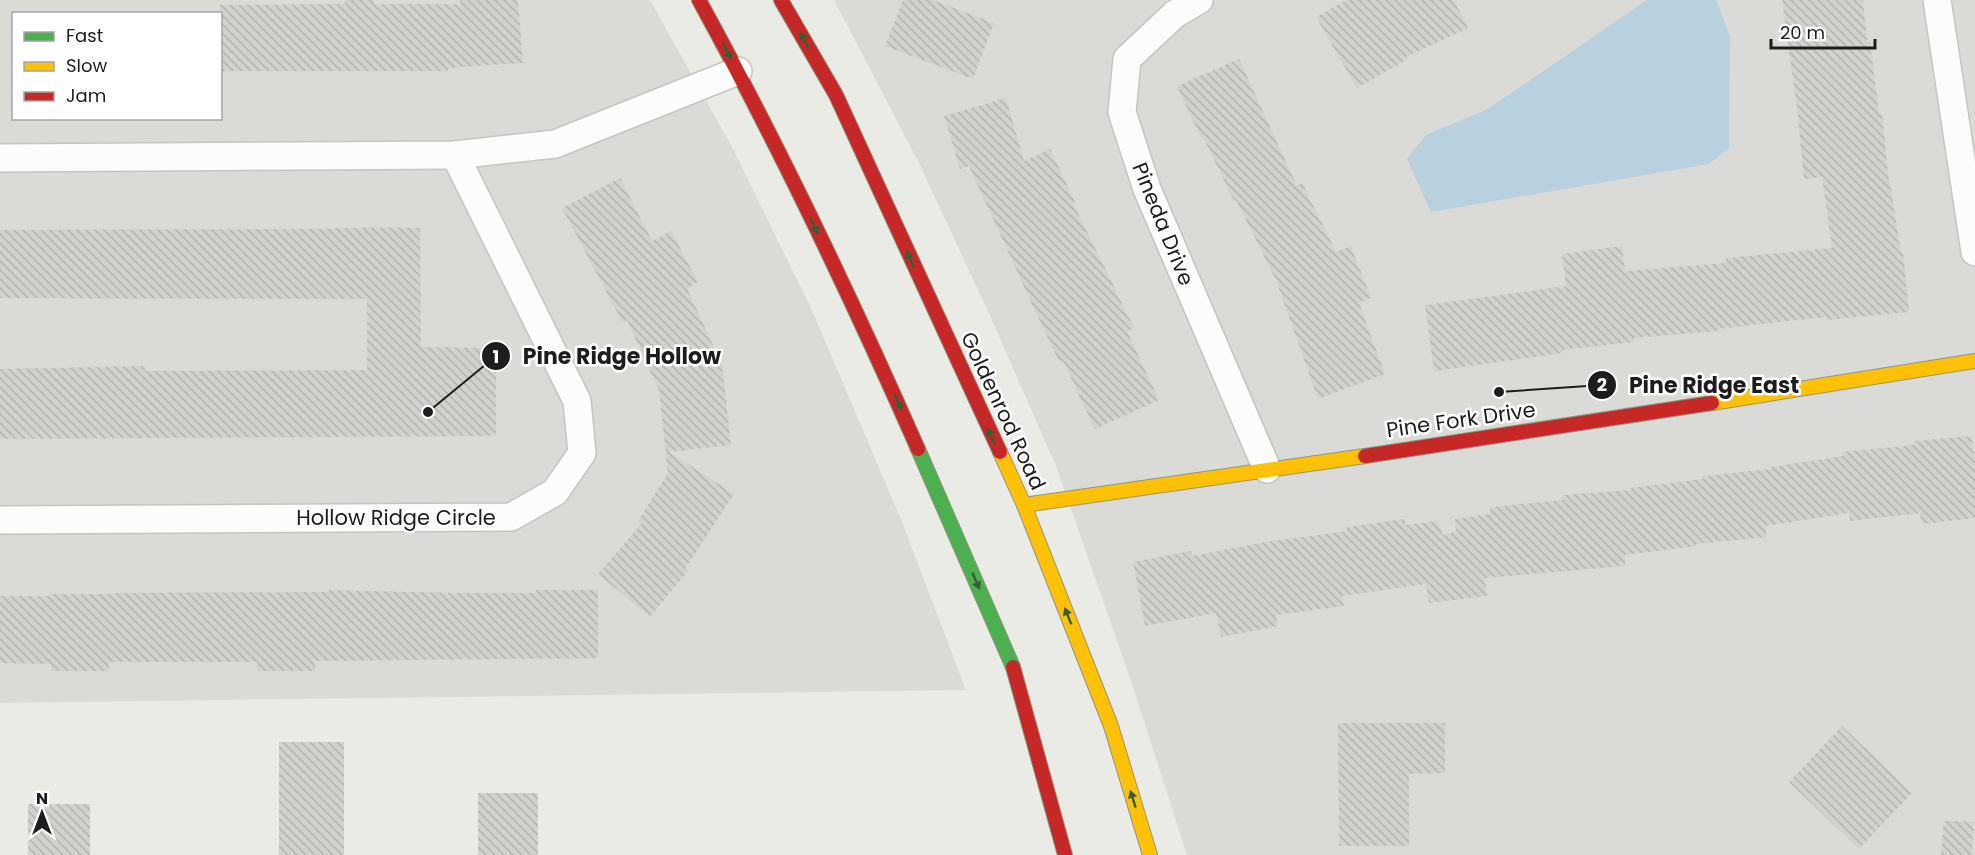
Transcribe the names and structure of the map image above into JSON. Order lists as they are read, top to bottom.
{
  "streets": {
    "main road": ["Goldenrod Road", "Pine Fork Drive"],
    "street": ["Pineda Drive", "Hollow Ridge Circle"]
  },
  "crossings": [
    ["Pineda Drive", "Pine Fork Drive"],
    ["Goldenrod Road", "Pine Fork Drive"]
  ],
  "places": ["Pine Ridge East", "Pine Ridge Hollow"],
  "legend": ["Fast", "Slow", "Jam"],
  "scale_bar": "20 m",
  "north": "top"
}
